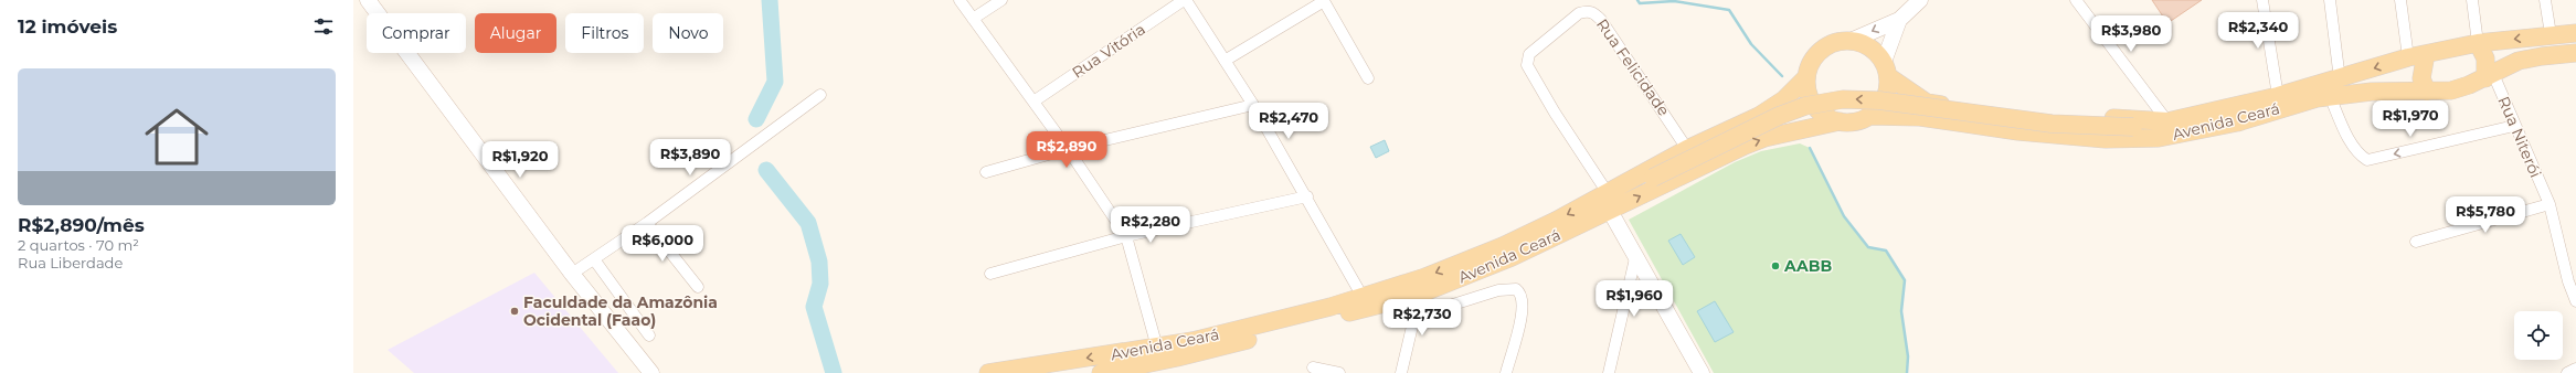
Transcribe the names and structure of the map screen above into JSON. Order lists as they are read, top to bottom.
{
  "streets": {
    "main road": ["Avenida Ceará"],
    "street": ["Rua Vitória", "Rua Felicidade", "Rua Niterói"]
  },
  "crossings": [
    ["Rua Felicidade", "Avenida Ceará"],
    ["Avenida Ceará", "Rua Niterói"]
  ],
  "places": ["AABB", "Faculdade da Amazônia Ocidental (Faao)"],
  "page": {
    "heading": "12 imóveis",
    "price": [
      "R$2,340",
      "R$3,980",
      "R$1,970",
      "R$2,470",
      "R$2,890",
      "R$3,890",
      "R$1,920",
      "R$5,780",
      "R$2,280",
      "R$6,000",
      "R$1,960",
      "R$2,730"
    ],
    "chip": [
      "Comprar",
      "Alugar",
      "Filtros",
      "Novo"
    ],
    "list": [
      {
        "name": "R$2,890/mês",
        "note": "2 quartos · 70 m² · Rua Liberdade"
      }
    ]
  }
}
